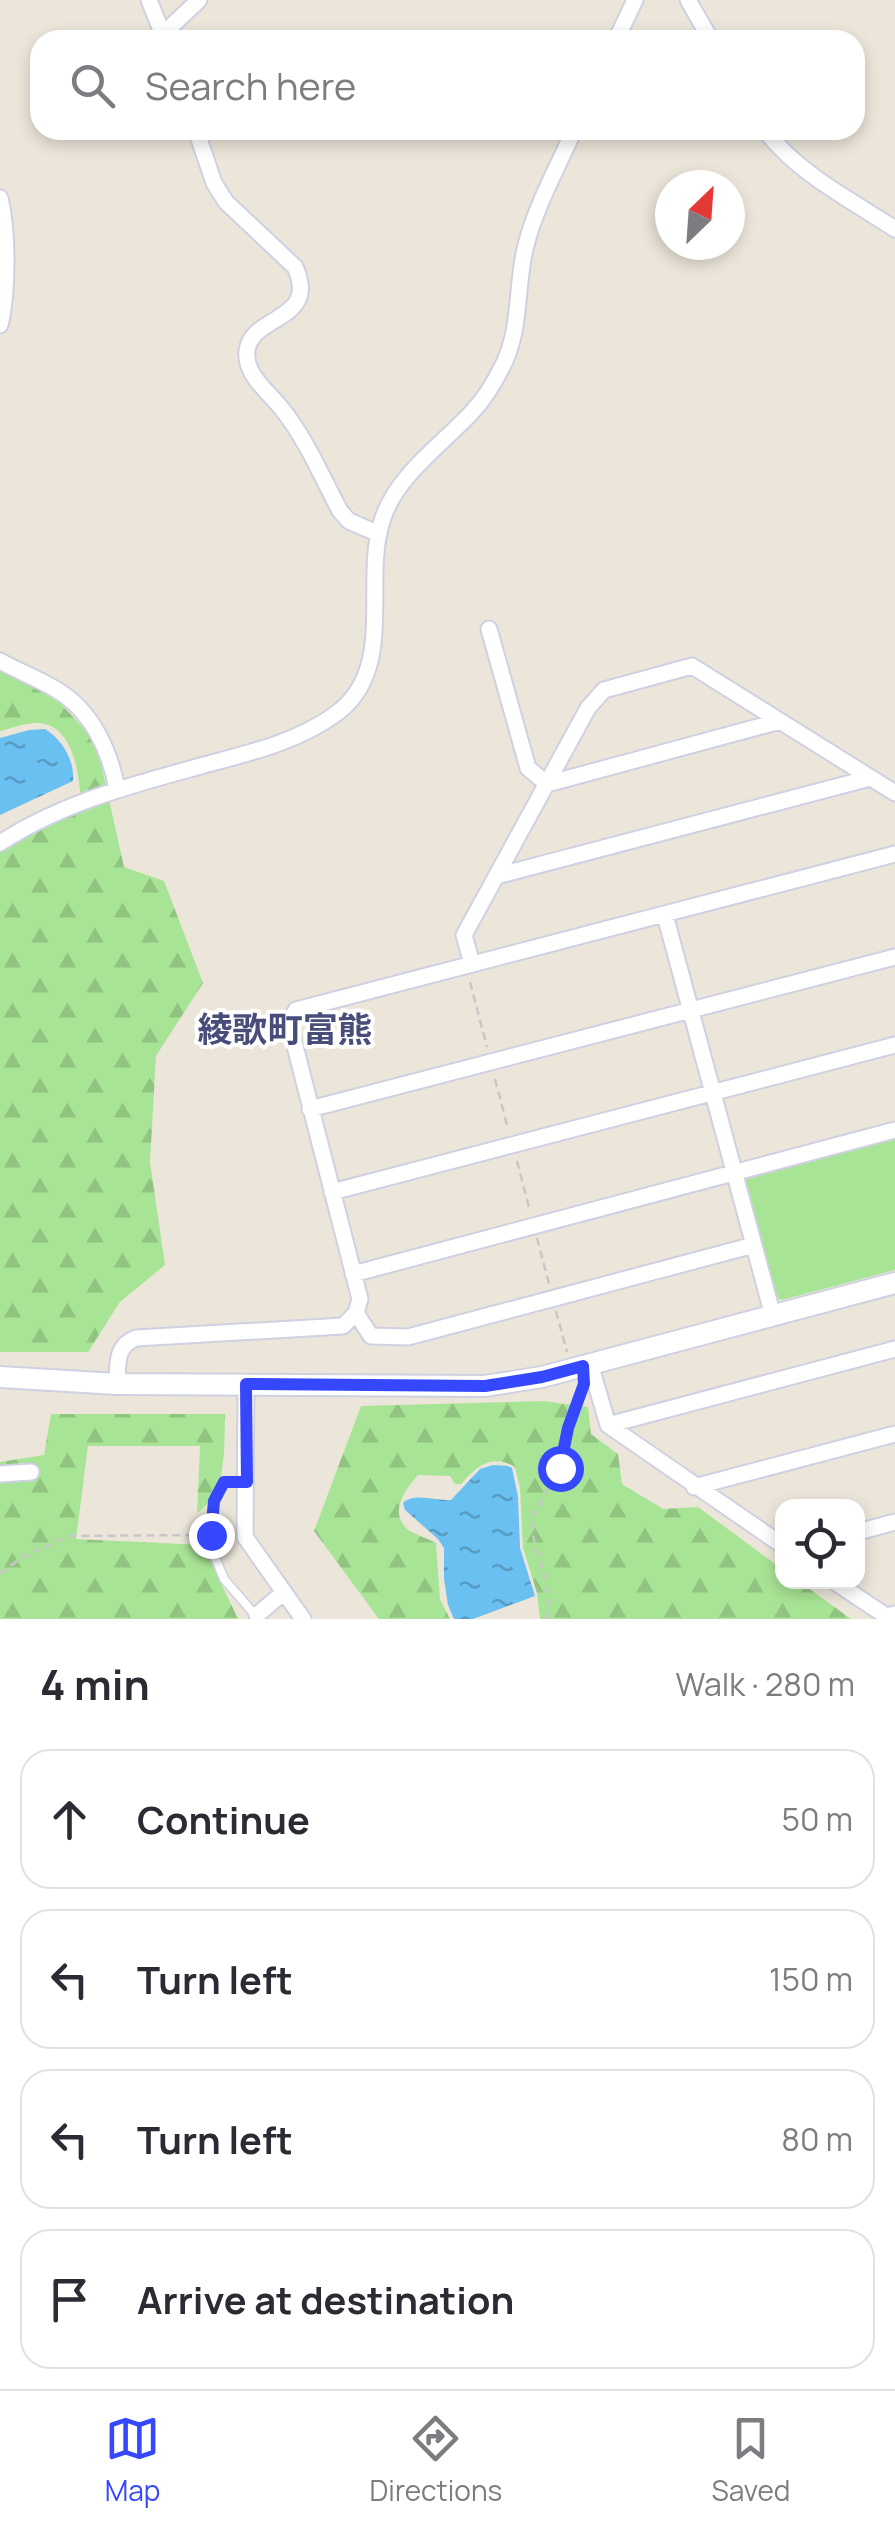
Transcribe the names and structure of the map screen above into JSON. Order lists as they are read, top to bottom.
{
  "districts": ["綾歌町富熊"],
  "north": "top right",
  "page": {
    "search": "Search here",
    "heading": ["4 min", "Walk · 280 m"],
    "list": [
      ["Continue", "50 m"],
      ["Turn left", "150 m"],
      ["Turn left", "80 m"],
      "Arrive at destination"
    ],
    "nav": ["Map", "Directions", "Saved"]
  }
}
